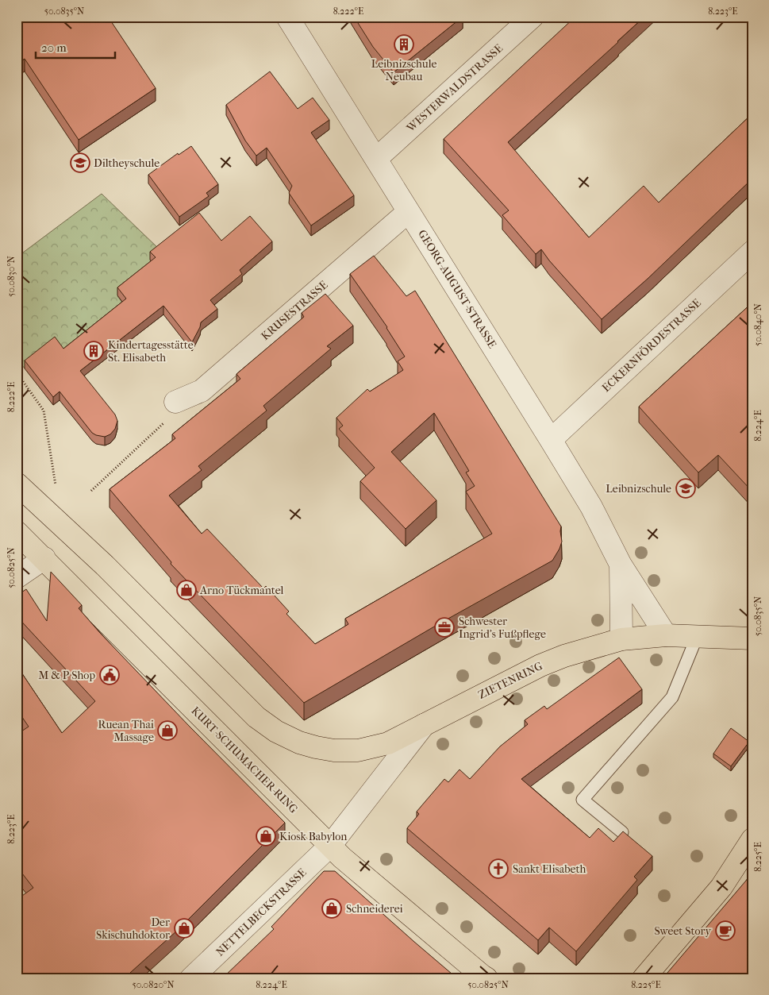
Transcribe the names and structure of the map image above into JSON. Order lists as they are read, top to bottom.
{
  "streets": {
    "main road": ["ZIETENRING", "KURT-SCHUMACHER-RING"],
    "street": [
      "WESTERWALDSTRASSE",
      "GEORG-AUGUST-STRASSE",
      "KRUSESTRASSE",
      "ECKERNFÖRDESTRASSE",
      "NETTELBECKSTRASSE"
    ]
  },
  "crossings": [
    ["WESTERWALDSTRASSE", "GEORG-AUGUST-STRASSE"],
    ["GEORG-AUGUST-STRASSE", "KRUSESTRASSE"],
    ["GEORG-AUGUST-STRASSE", "ECKERNFÖRDESTRASSE"],
    ["GEORG-AUGUST-STRASSE", "ZIETENRING"],
    ["ZIETENRING", "KURT-SCHUMACHER-RING"],
    ["ZIETENRING", "NETTELBECKSTRASSE"],
    ["KURT-SCHUMACHER-RING", "NETTELBECKSTRASSE"]
  ],
  "places": {
    "building": ["Leibnizschule Neubau", "Kindertagesstätte St. Elisabeth"],
    "school or university": ["Diltheyschule", "Leibnizschule"],
    "shop": [
      "Arno Tückmantel",
      "Ruean Thai Massage",
      "Kiosk Babylon",
      "Schneiderei",
      "Der Skischuhdoktor"
    ],
    "office": ["Schwester Ingrid's Fußpflege"],
    "public building": ["M & P Shop"],
    "church": ["Sankt Elisabeth"],
    "cafe": ["Sweet Story"]
  },
  "scale_bar": "20 m",
  "coordinates": [
    "50.0835°N",
    "8.222°E",
    "8.223°E",
    "50.0830°N",
    "50.0840°N",
    "8.224°E",
    "50.0825°N",
    "8.225°E",
    "50.0820°N"
  ]
}
